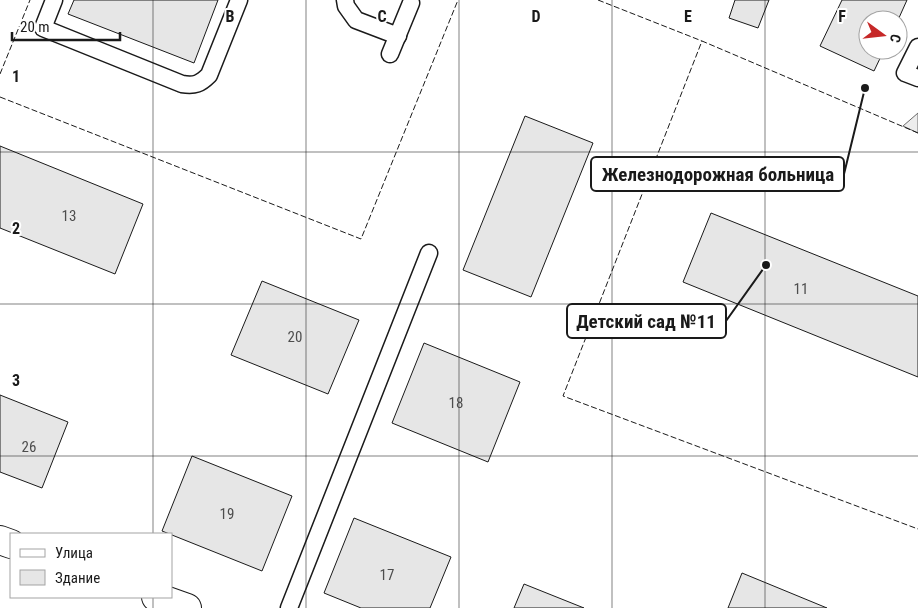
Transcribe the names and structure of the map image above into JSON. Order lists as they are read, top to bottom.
{
  "places": ["Железнодорожная больница", "Детский сад №11"],
  "house_numbers": [
    "13",
    "11",
    "20",
    "18",
    "26",
    "19",
    "17"
  ],
  "legend": ["Улица", "Здание"],
  "scale_bar": "20 m",
  "north": "right",
  "grid": {
    "columns": [
      "B",
      "C",
      "D",
      "E",
      "F"
    ],
    "rows": ["1", "2", "3"]
  }
}
